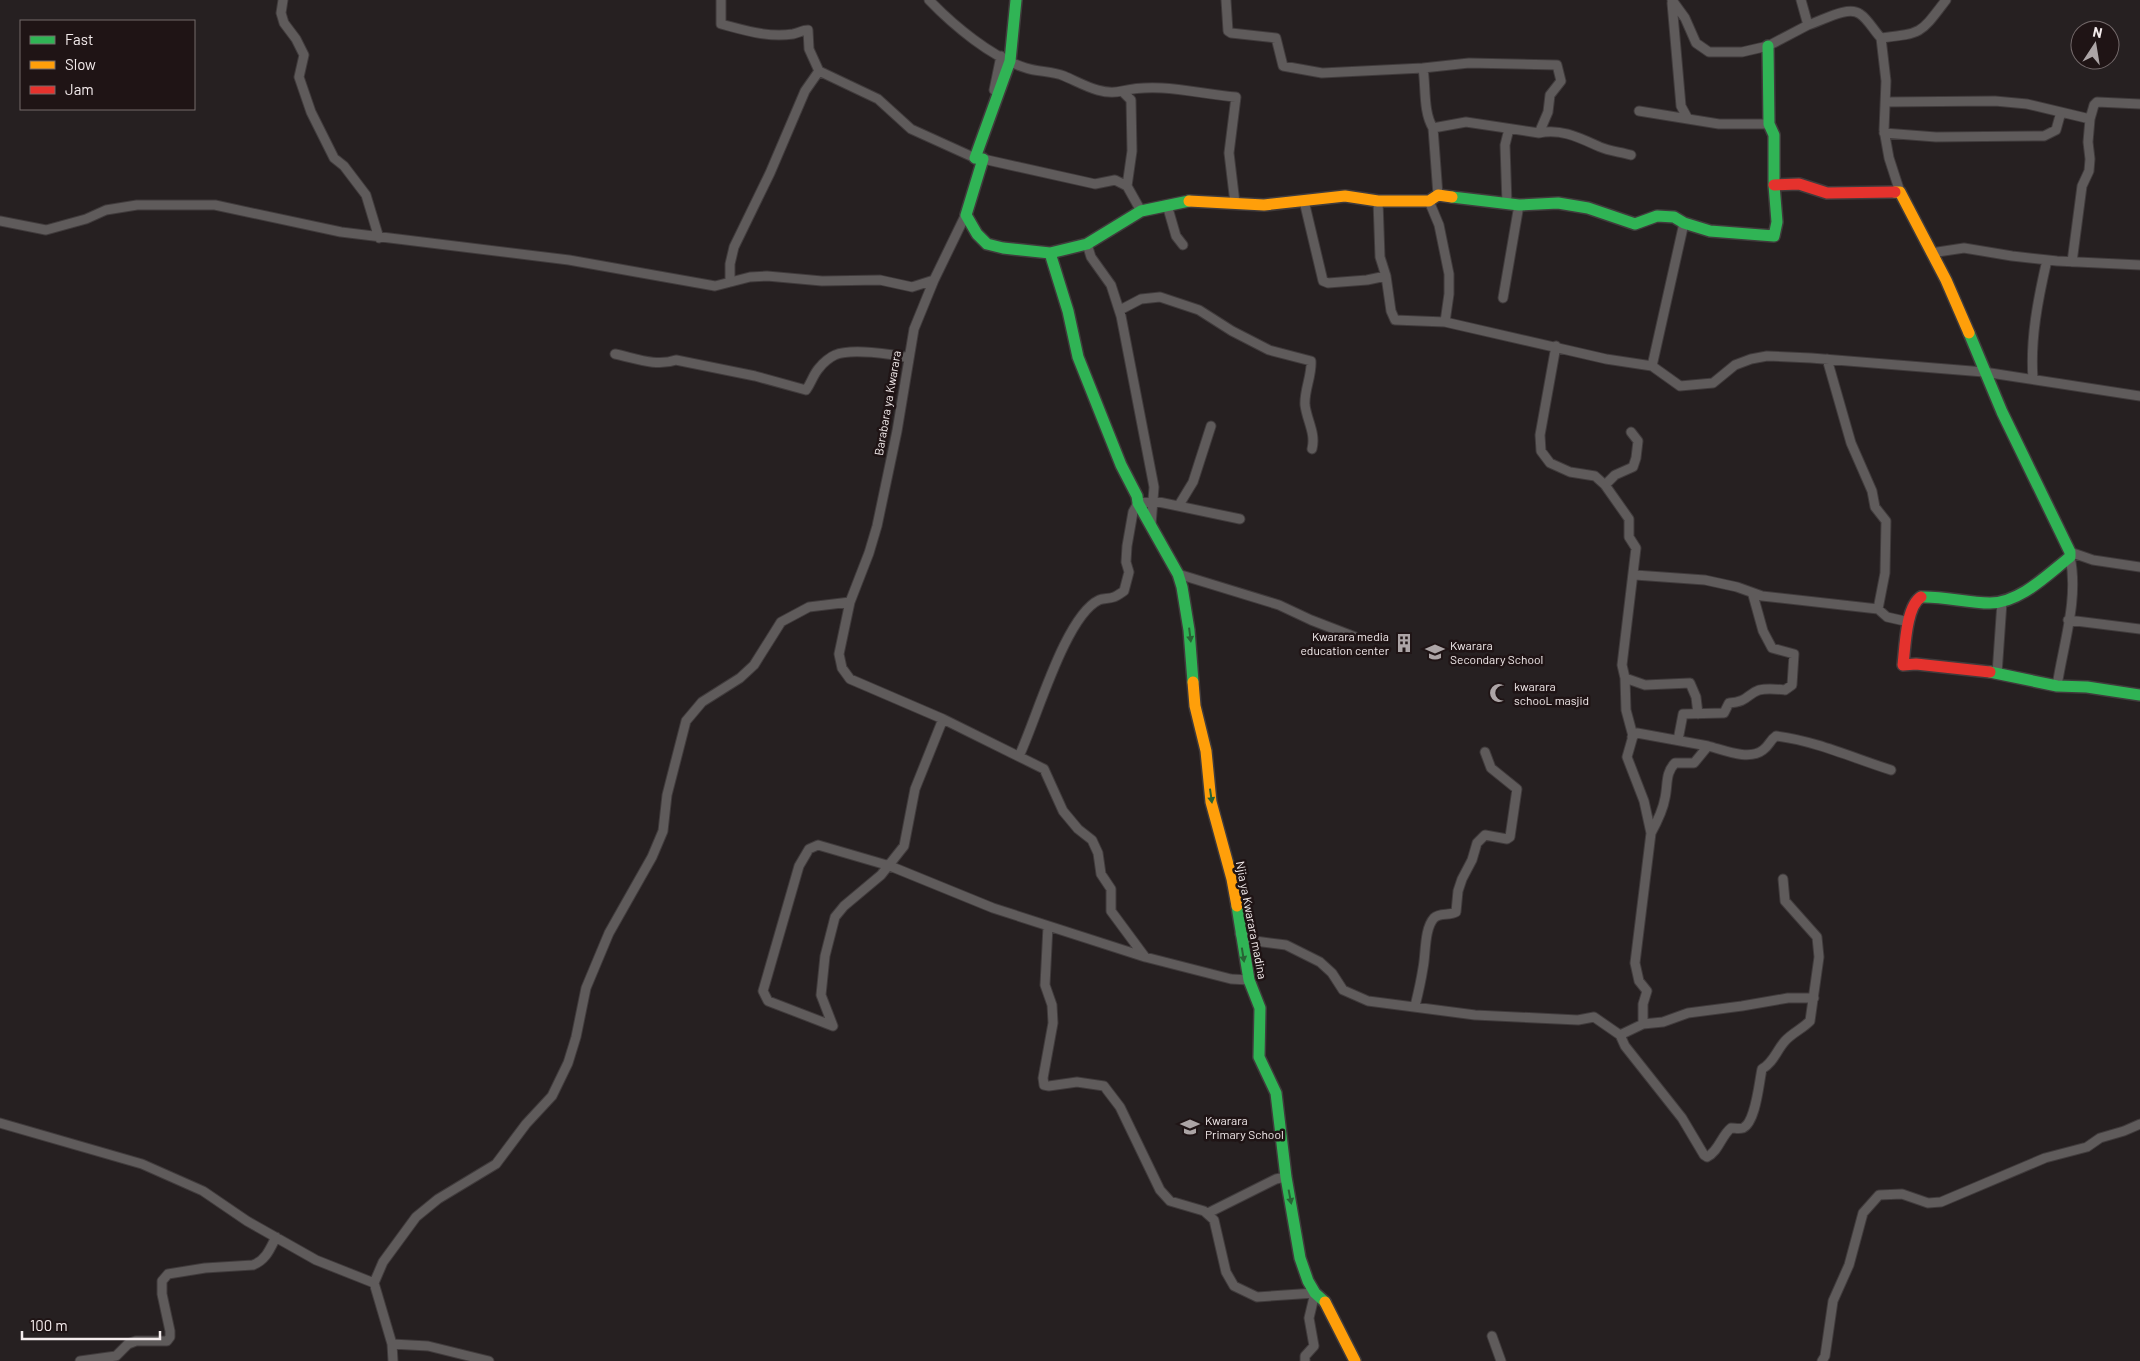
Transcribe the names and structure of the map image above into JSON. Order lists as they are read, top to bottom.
{
  "streets": {
    "street": ["Barabara ya Kwarara", "Njia ya Kwarara madina"]
  },
  "one_way": ["Njia ya Kwarara madina"],
  "places": {
    "building": ["Kwarara media education center"],
    "school or university": ["Kwarara Secondary School", "Kwarara Primary School"],
    "mosque": ["kwarara schooL masjid"]
  },
  "legend": ["Fast", "Slow", "Jam"],
  "scale_bar": "100 m",
  "north": "top"
}
